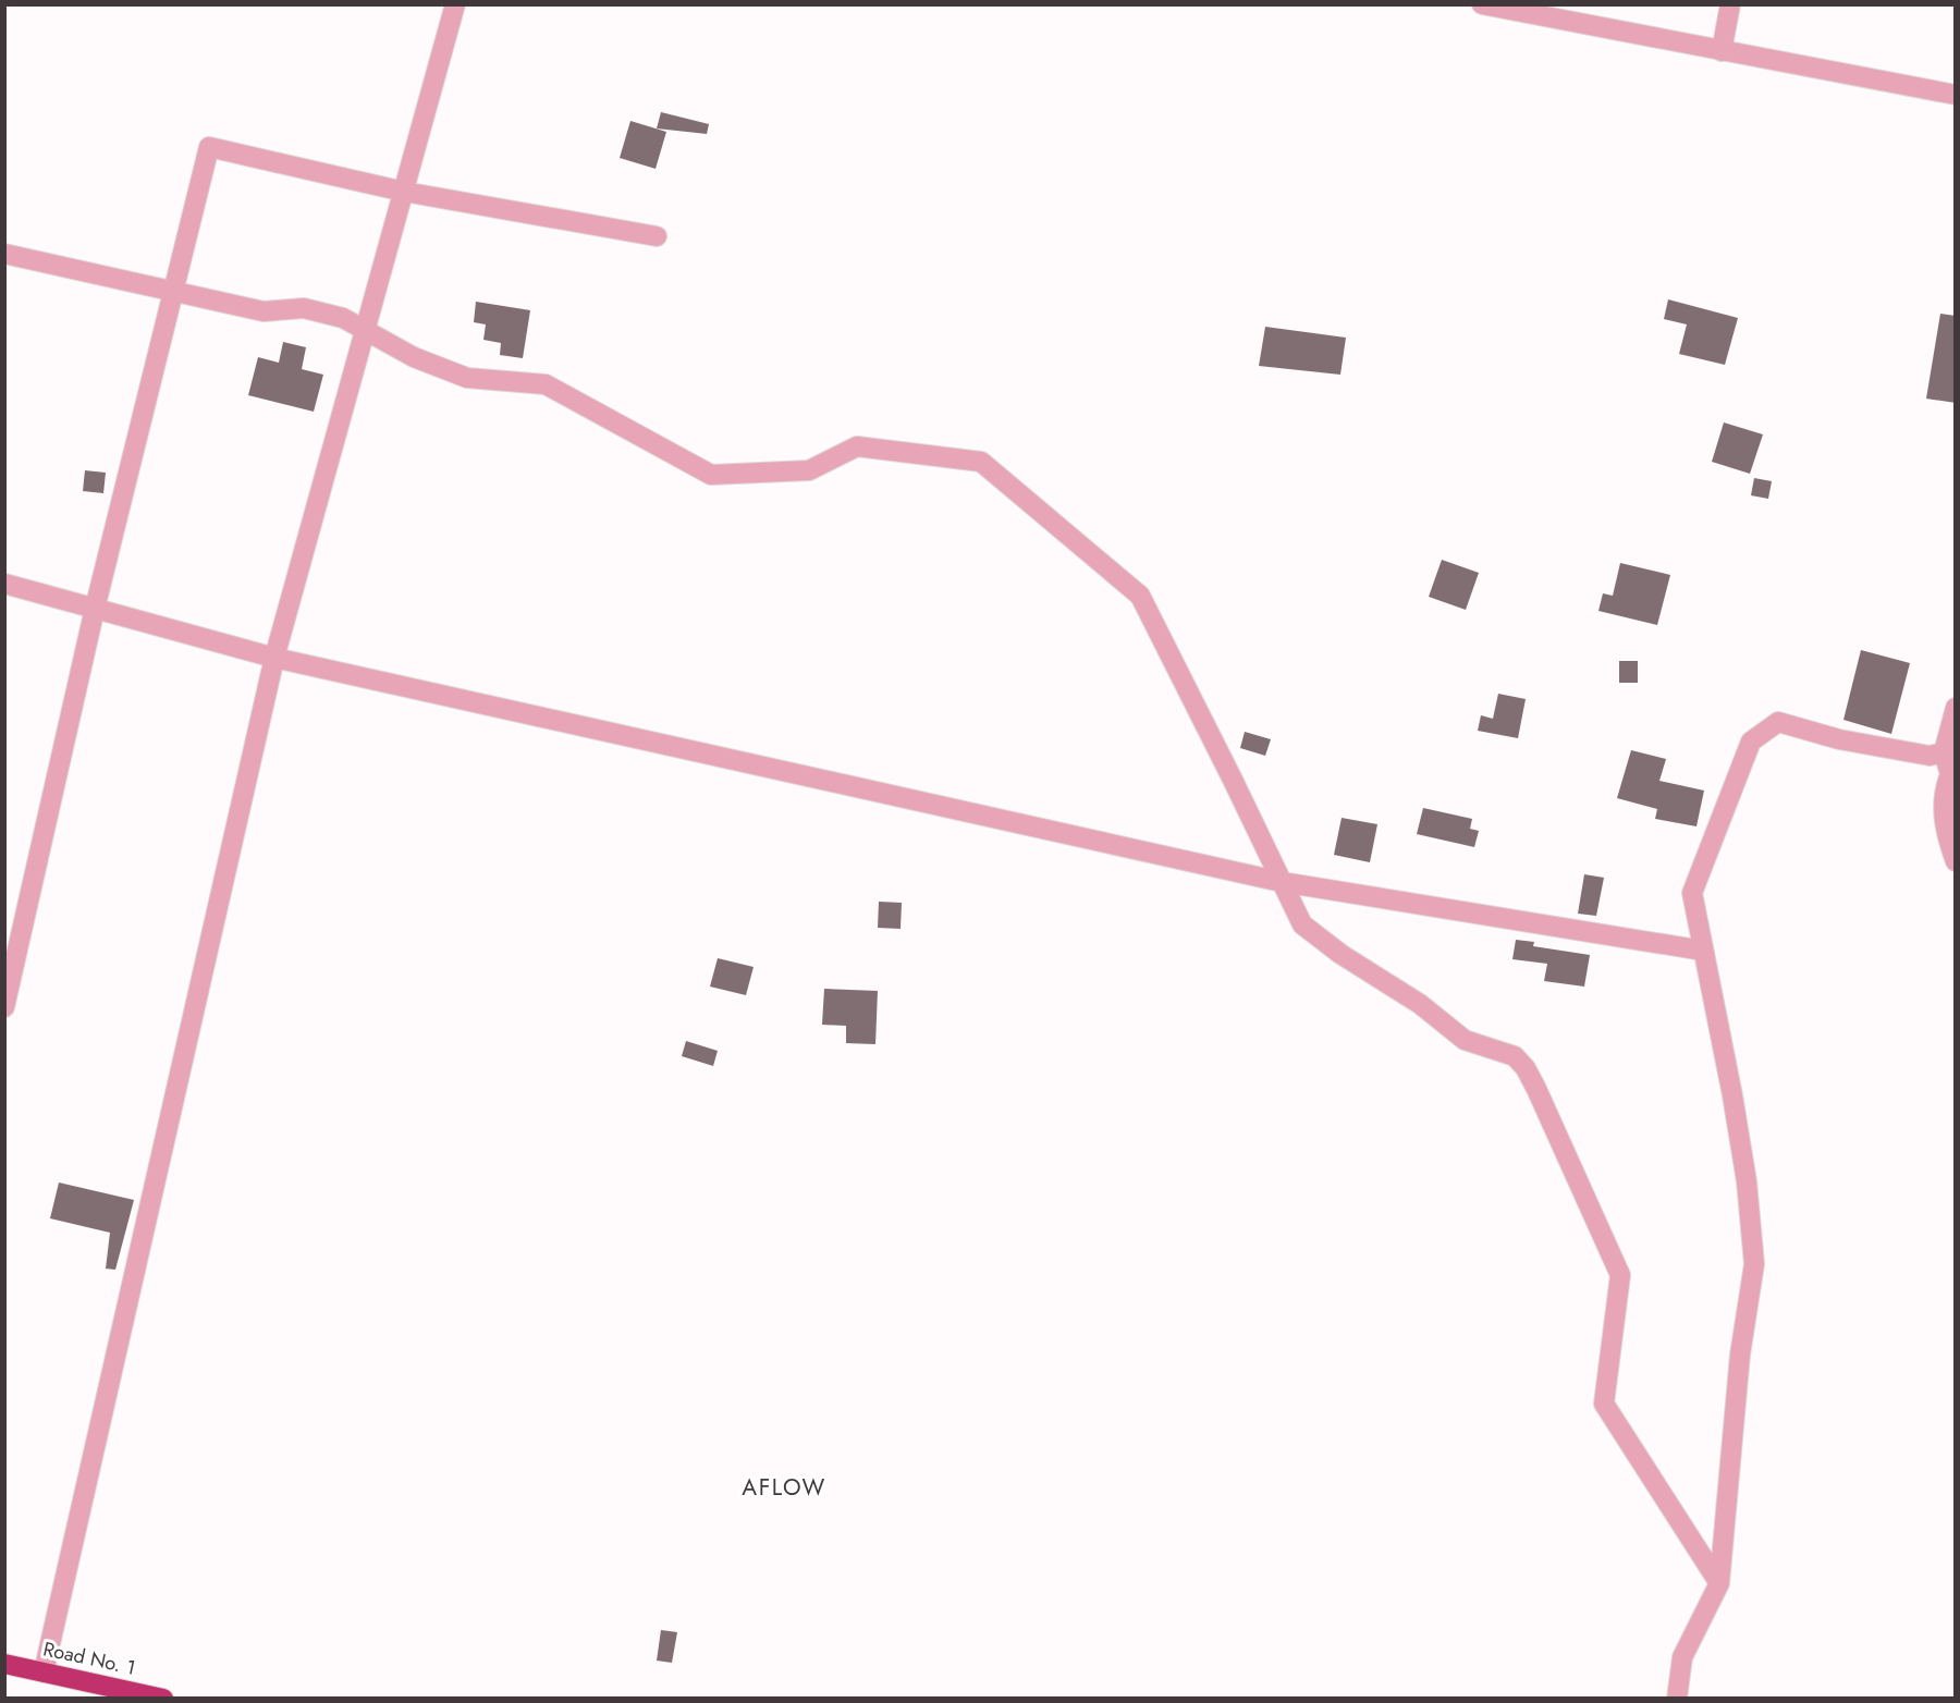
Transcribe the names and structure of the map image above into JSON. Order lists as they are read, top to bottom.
{
  "streets": {
    "highway": ["Road No. 1"]
  },
  "districts": ["AFLOW"]
}
